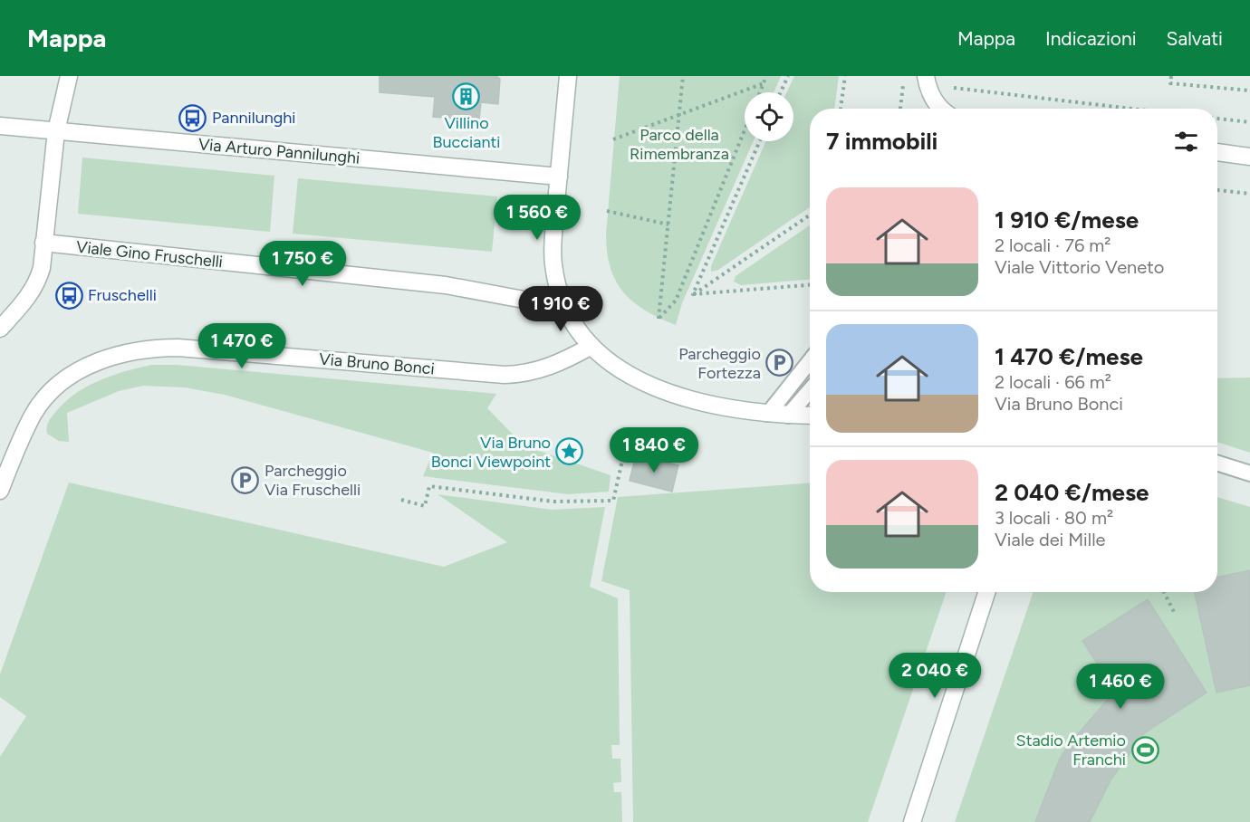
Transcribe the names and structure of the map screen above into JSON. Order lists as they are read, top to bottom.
{
  "streets": {
    "street": ["Via Arturo Pannilunghi", "Viale Gino Fruschelli", "Via Bruno Bonci"]
  },
  "parks": ["Parco della Rimembranza"],
  "places": {
    "building": ["Villino Buccianti"],
    "bus stop": ["Pannilunghi", "Fruschelli"],
    "parking": ["Parcheggio Fortezza", "Parcheggio Via Fruschelli"],
    "place": ["Via Bruno Bonci Viewpoint"],
    "sports": ["Stadio Artemio Franchi"]
  },
  "page": {
    "header": "Mappa",
    "nav": ["Mappa", "Indicazioni", "Salvati"],
    "heading": "7 immobili",
    "list": [
      {
        "name": "1 910 €/mese",
        "note": "2 locali · 76 m² · Viale Vittorio Veneto"
      },
      {
        "name": "1 470 €/mese",
        "note": "2 locali · 66 m² · Via Bruno Bonci"
      },
      {
        "name": "2 040 €/mese",
        "note": "3 locali · 80 m² · Viale dei Mille"
      }
    ],
    "price": [
      "1 560 €",
      "1 750 €",
      "1 910 €",
      "1 470 €",
      "1 840 €",
      "2 040 €",
      "1 460 €"
    ]
  }
}
